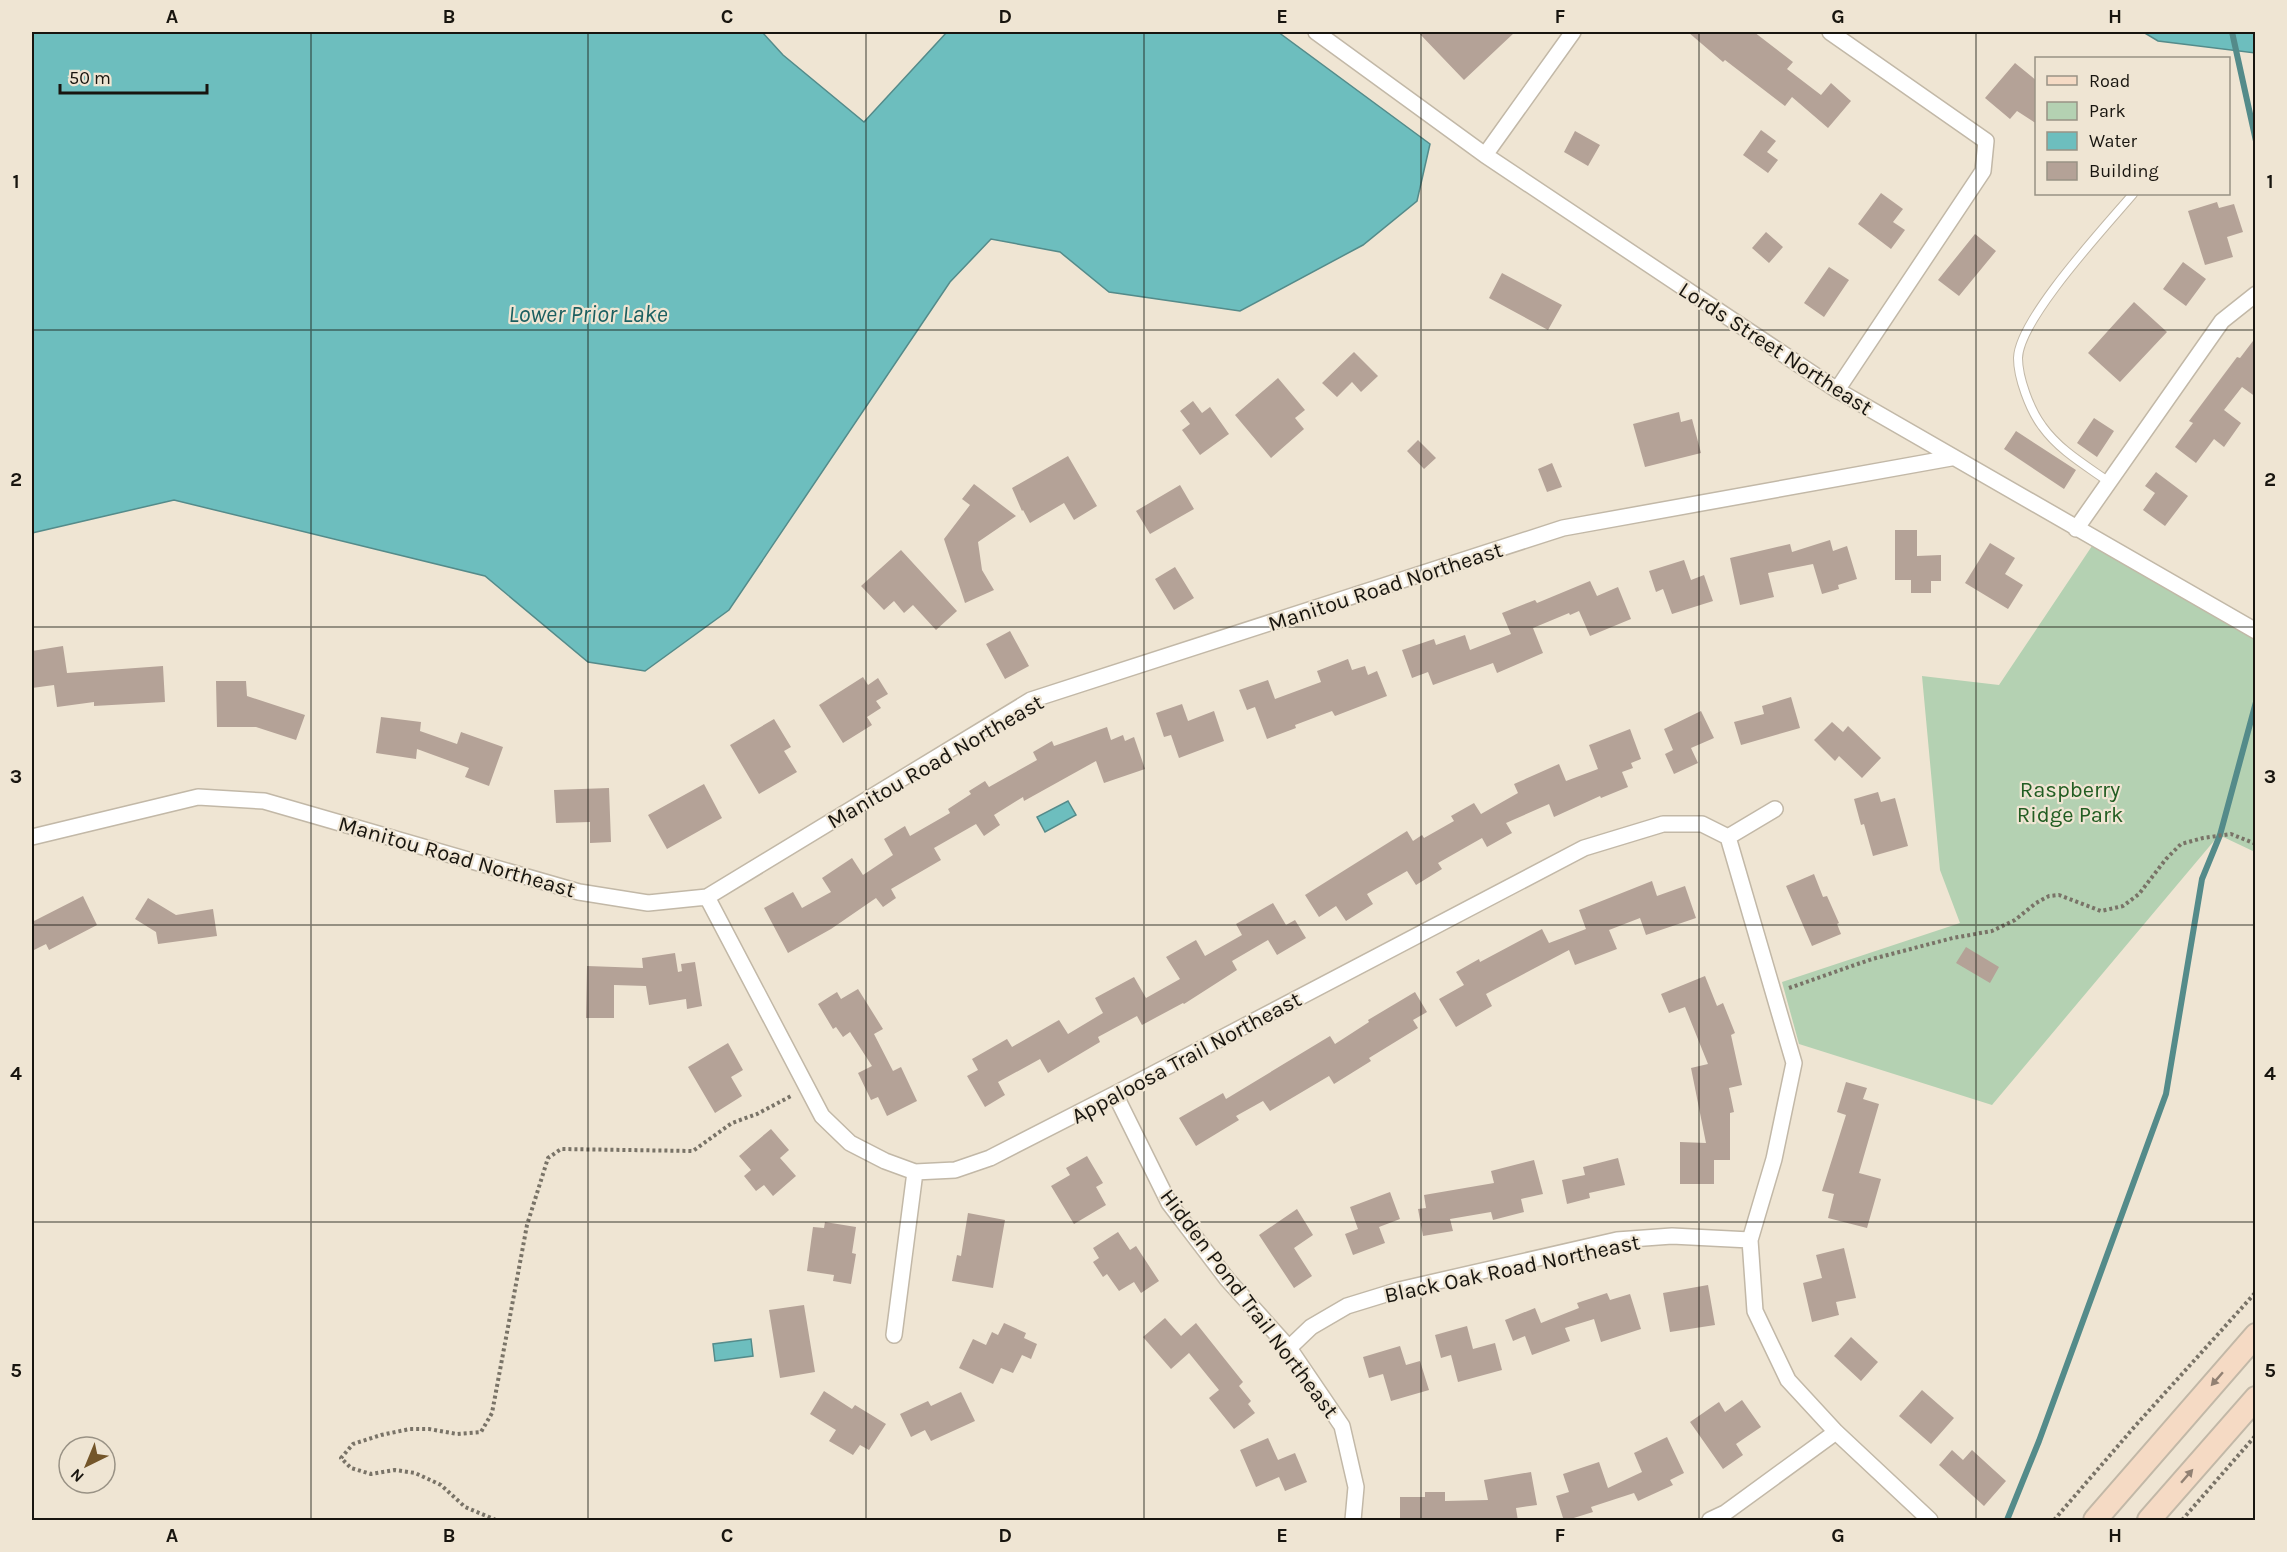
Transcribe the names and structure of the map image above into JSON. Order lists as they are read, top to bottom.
{
  "streets": {
    "street": [
      "Lords Street Northeast",
      "Manitou Road Northeast",
      "Appaloosa Trail Northeast",
      "Black Oak Road Northeast",
      "Hidden Pond Trail Northeast"
    ]
  },
  "crossings": [
    ["Lords Street Northeast", "Manitou Road Northeast"],
    ["Manitou Road Northeast", "Appaloosa Trail Northeast"],
    ["Appaloosa Trail Northeast", "Hidden Pond Trail Northeast"],
    ["Black Oak Road Northeast", "Hidden Pond Trail Northeast"]
  ],
  "water": ["Lower Prior Lake"],
  "parks": ["Raspberry Ridge Park"],
  "legend": [
    "Road",
    "Park",
    "Water",
    "Building"
  ],
  "scale_bar": "50 m",
  "north": "bottom left",
  "grid": {
    "columns": [
      "A",
      "B",
      "C",
      "D",
      "E",
      "F",
      "G",
      "H"
    ],
    "rows": [
      "1",
      "2",
      "3",
      "4",
      "5"
    ]
  }
}
